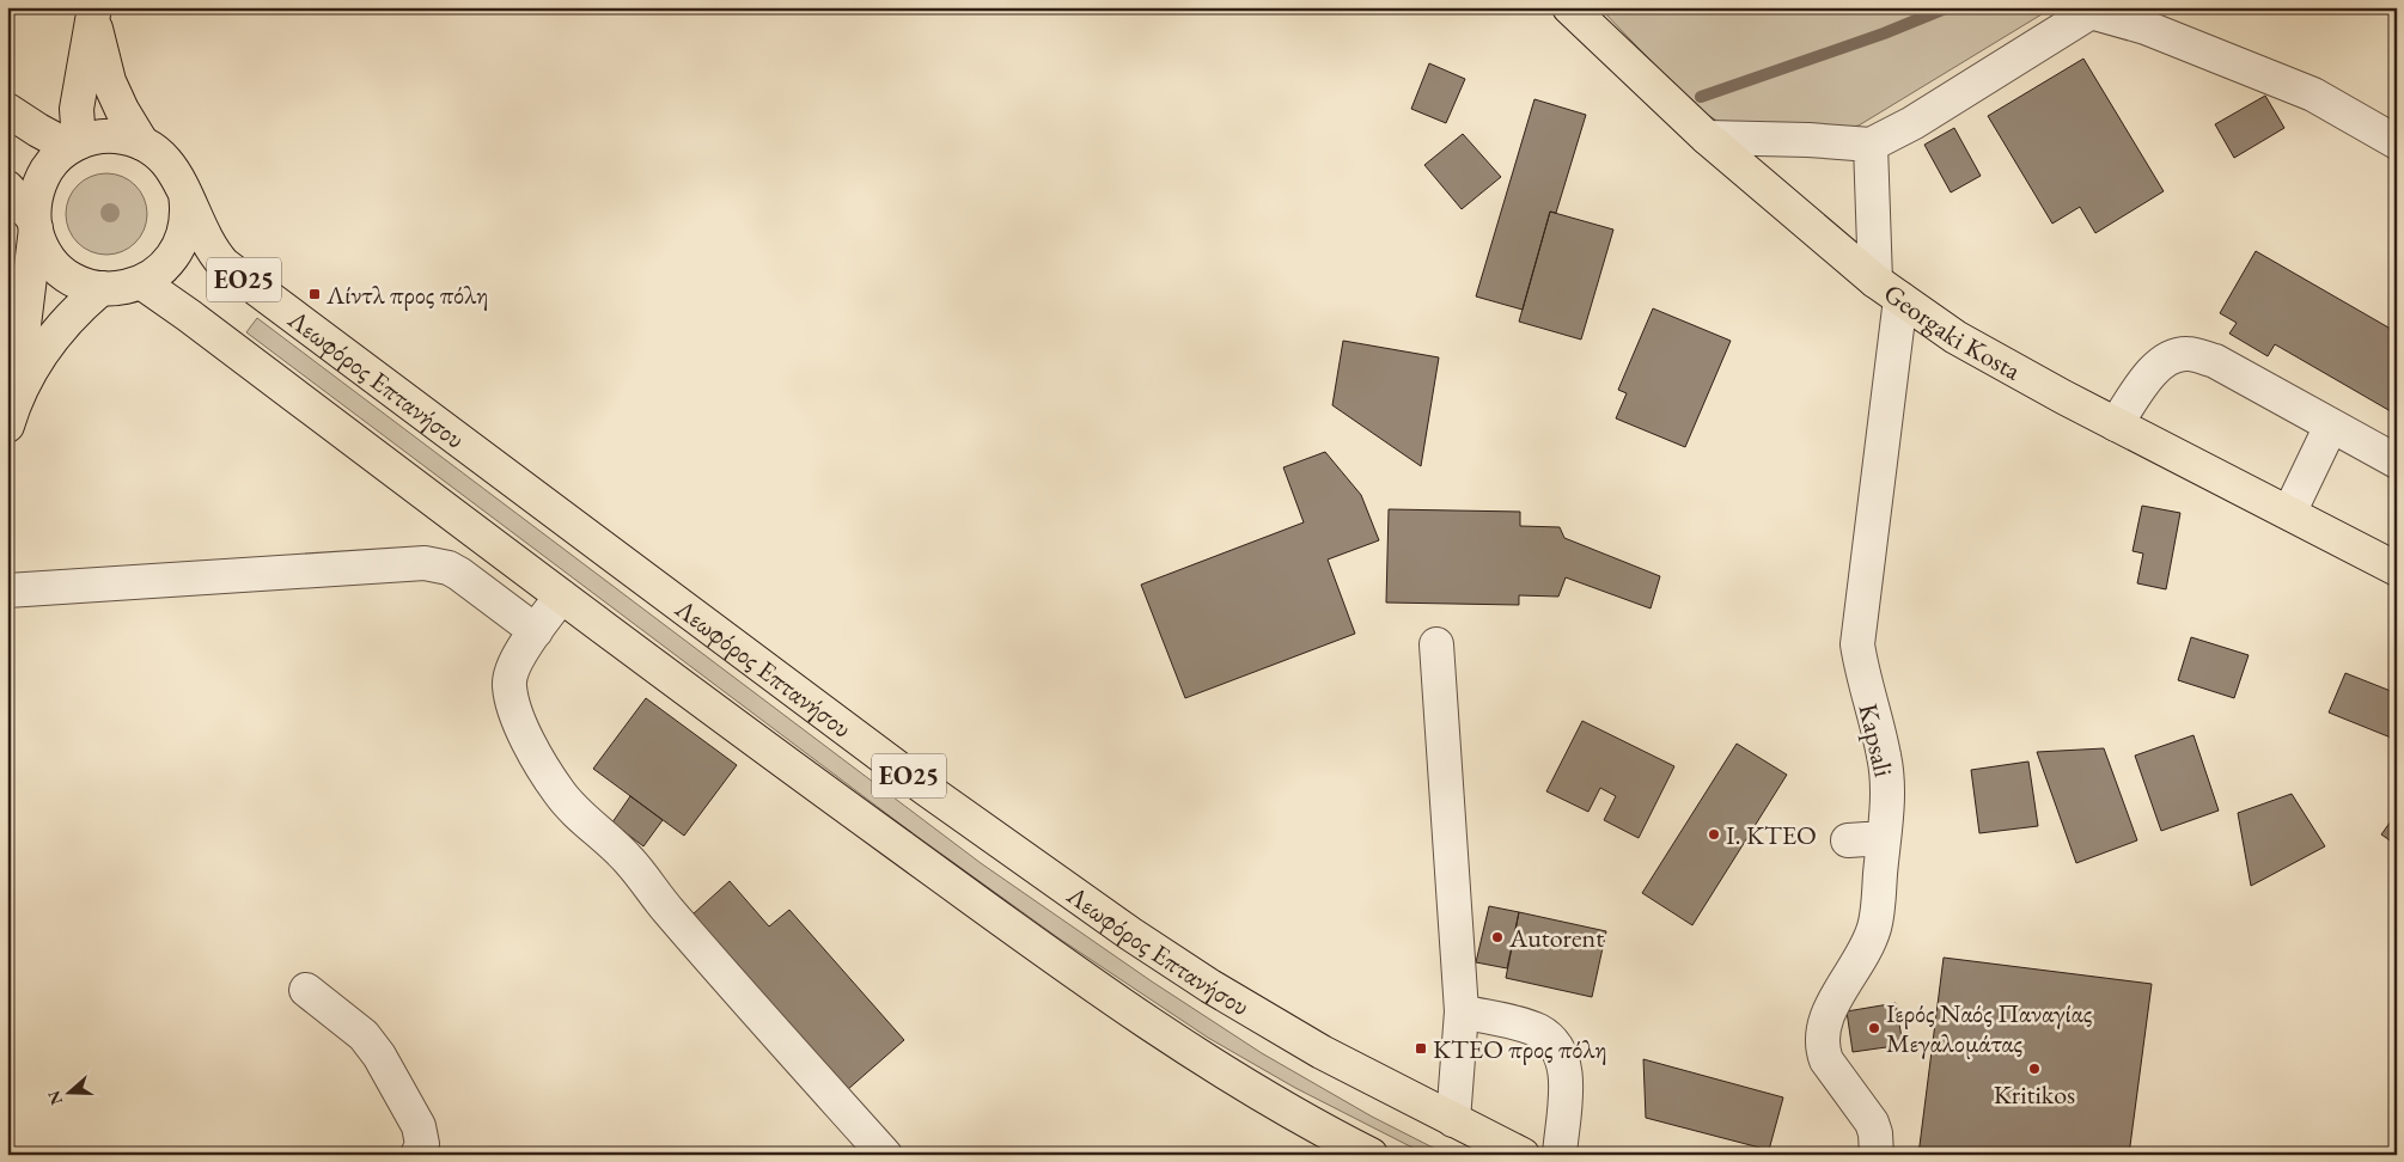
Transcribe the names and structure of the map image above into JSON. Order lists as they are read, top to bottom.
{
  "streets": {
    "main road": ["ΕΟ25", "Georgaki Kosta", "Λεωφόρος Επτανήσου"],
    "street": ["Kapsali"]
  },
  "crossings": [
    ["ΕΟ25", "Λεωφόρος Επτανήσου"],
    ["Georgaki Kosta", "Kapsali"]
  ],
  "places": {
    "transit": ["Λίντλ προς πόλη", "ΚΤΕΟ προς πόλη"],
    "other": [
      "Ι. ΚΤΕΟ",
      "Autorent",
      "Ιερός Ναός Παναγίας Μεγαλομάτας",
      "Kritikos"
    ]
  },
  "north": "left"
}
